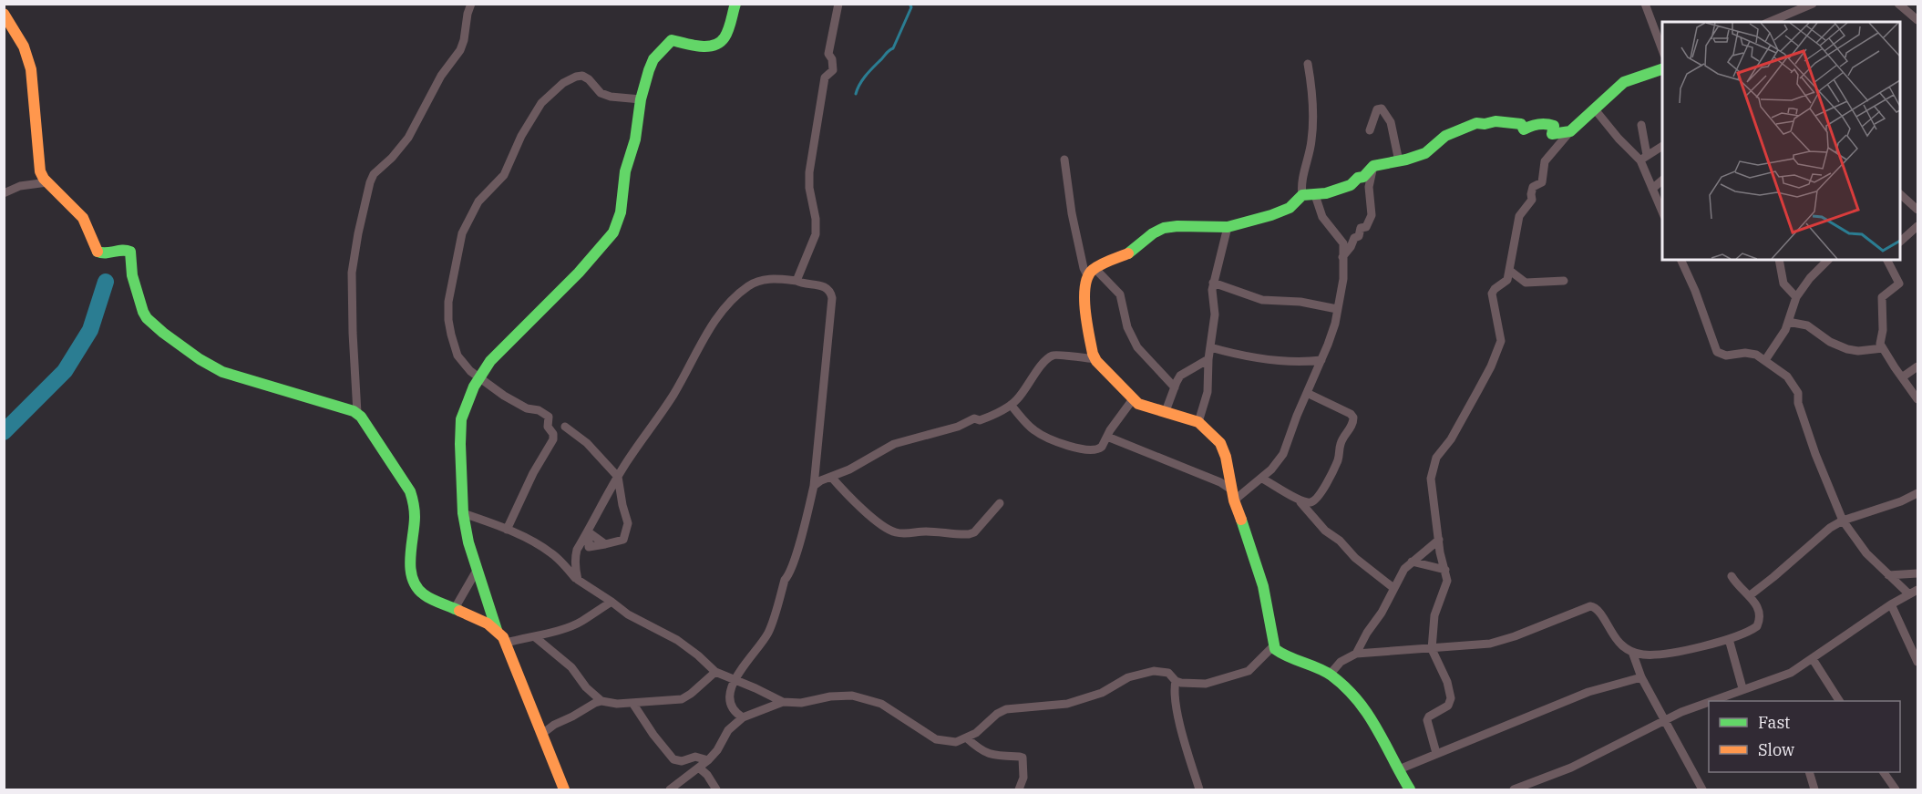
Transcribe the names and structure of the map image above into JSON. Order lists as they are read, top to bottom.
{
  "legend": ["Fast", "Slow"]
}
